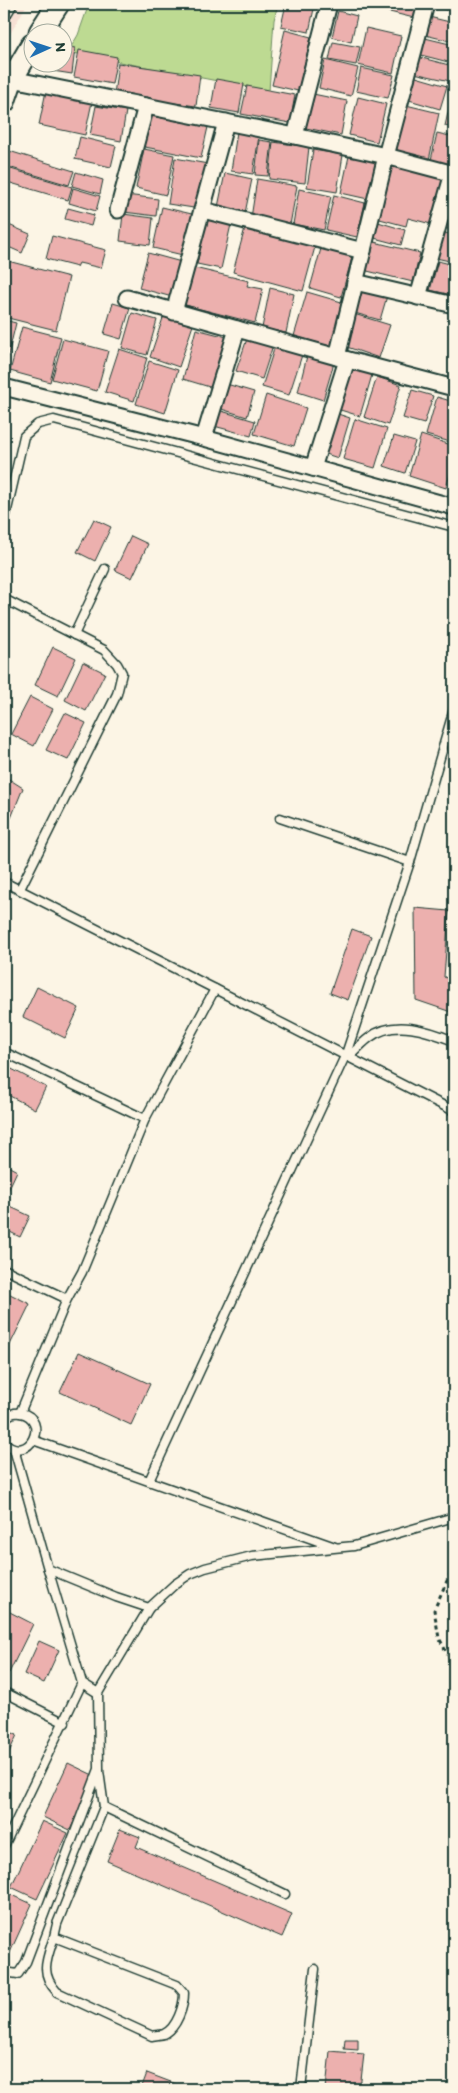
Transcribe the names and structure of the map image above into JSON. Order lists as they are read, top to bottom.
{
  "north": "right"
}
